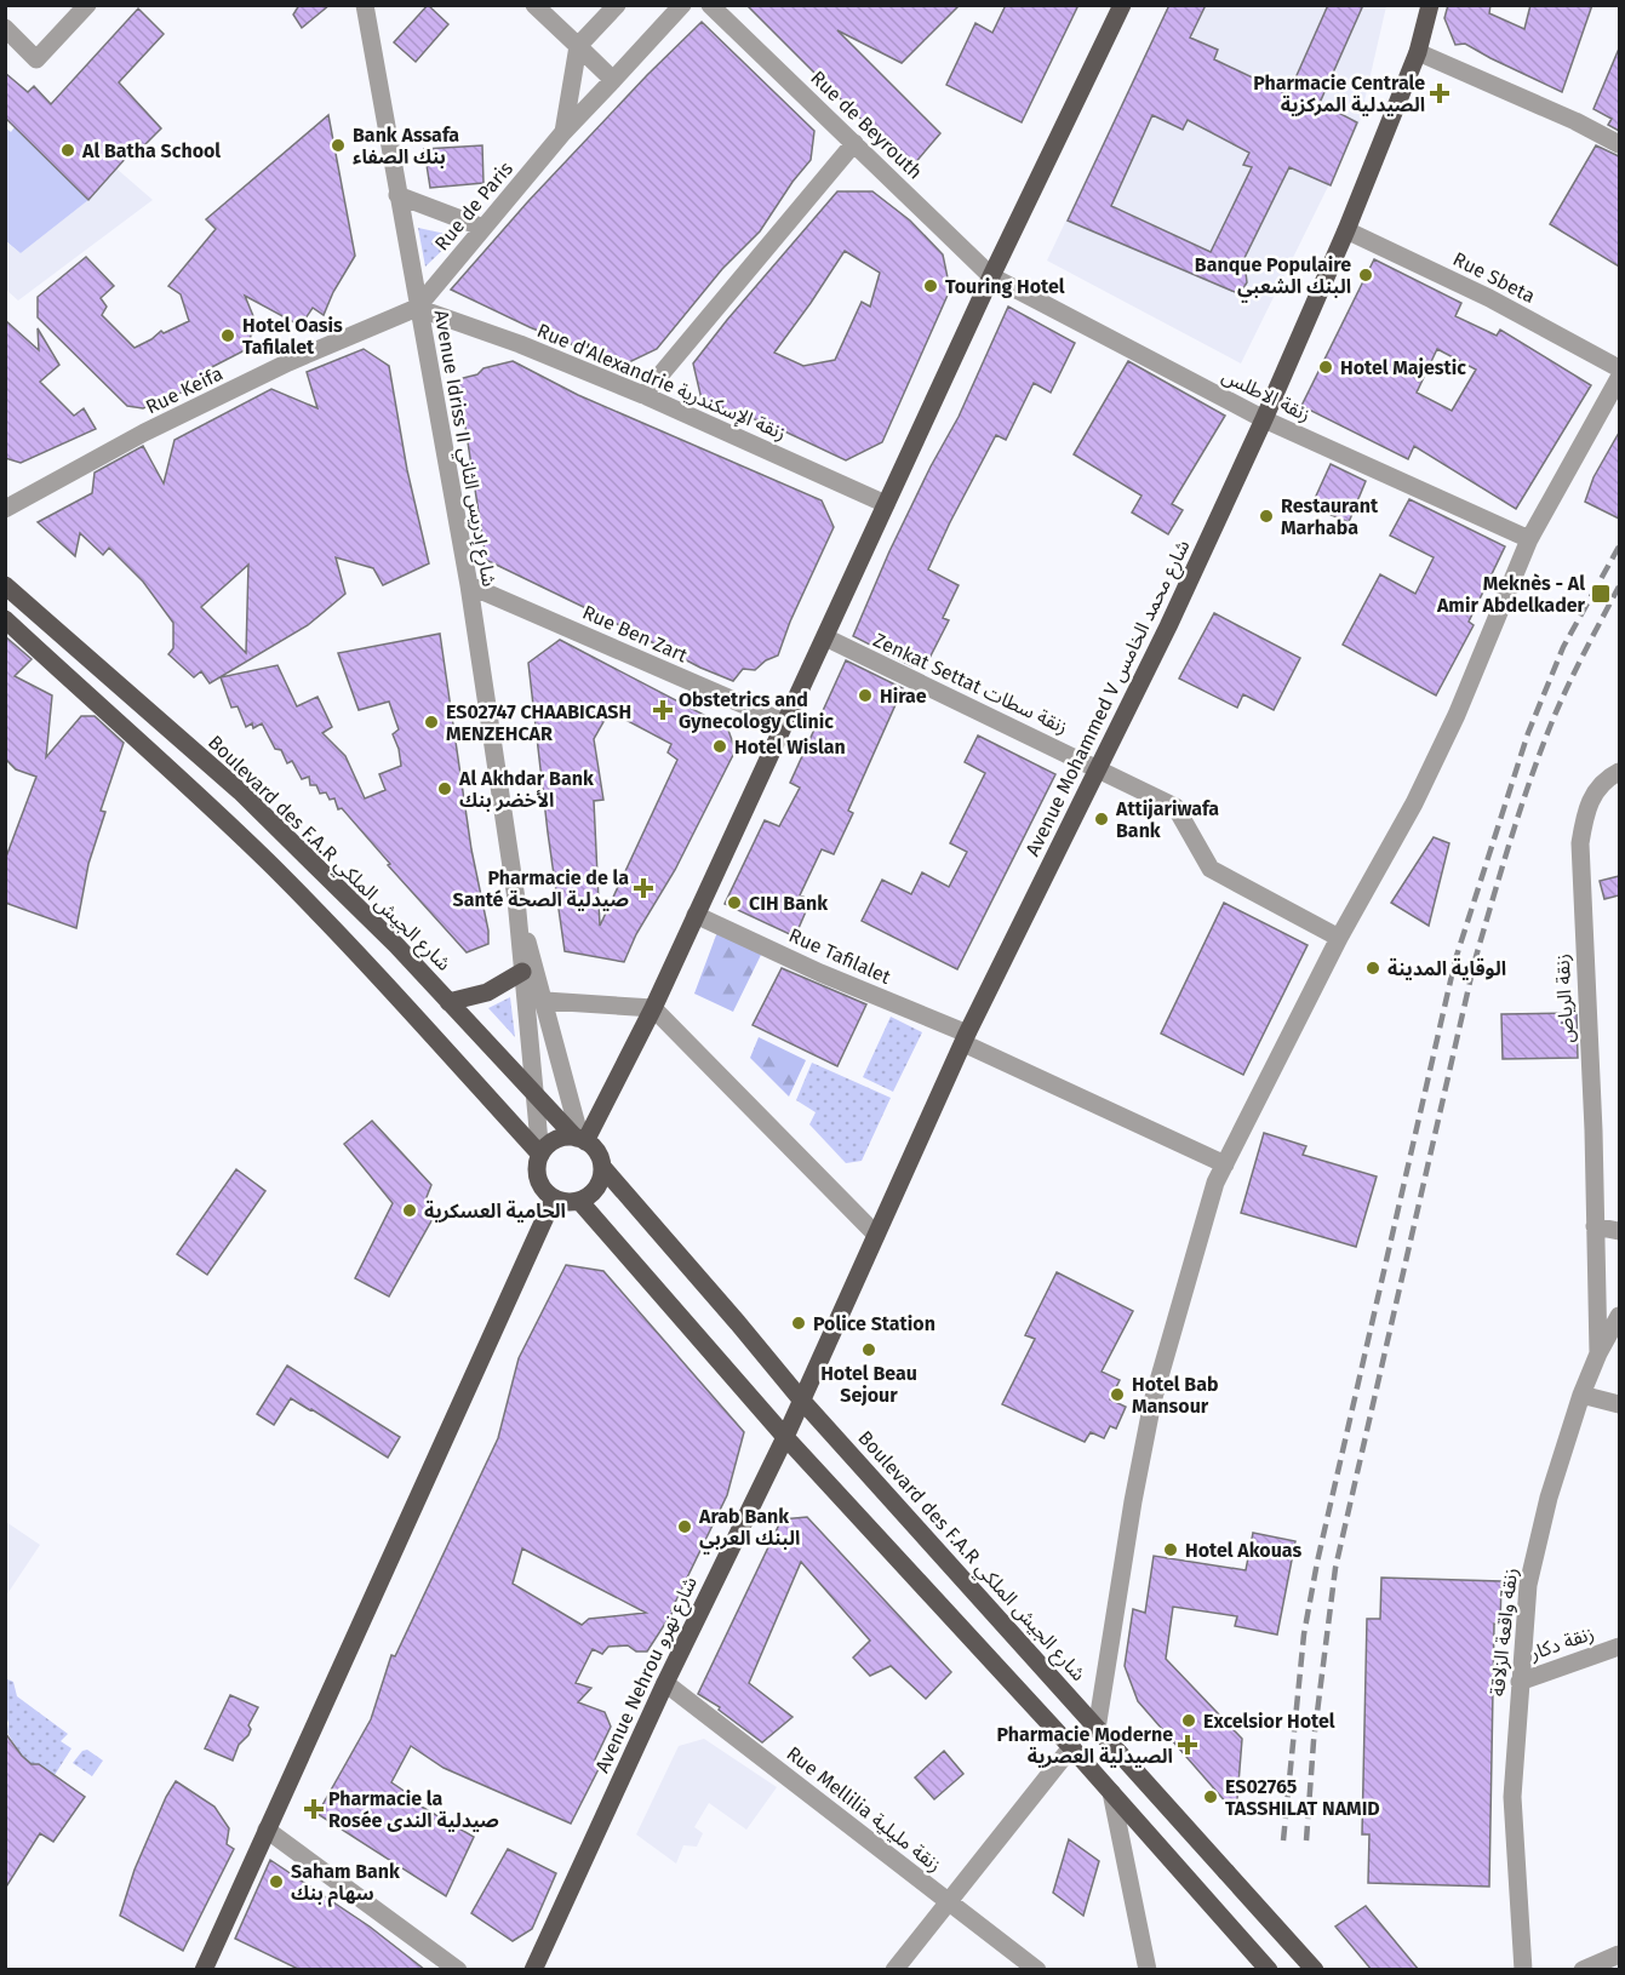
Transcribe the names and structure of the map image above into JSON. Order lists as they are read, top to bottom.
{
  "streets": {
    "main road": ["Avenue Mohammed V شارع محمد الخامس", "Boulevard des F.A.R شارع الجيش الملكي", "Avenue Nehrou شارع نهرو"],
    "street": [
      "Rue de Beyrouth",
      "Rue de Paris",
      "Rue Sbeta",
      "Rue d'Alexandrie زنقة الإسكندرية",
      "Rue Keifa",
      "زنقة الاطلس",
      "Avenue Idriss II شارع إدريس الثاني",
      "Rue Ben Zart",
      "Zenkat Settat زنقة سطات",
      "Rue Tafilalet",
      "زنقة الرياض",
      "زنقة واقعة الزلاقة",
      "زنقة دكار",
      "Rue Mellilia زنقة مليلية"
    ]
  },
  "crossings": [
    ["Rue de Beyrouth", "زنقة الاطلس"],
    ["Rue de Paris", "Rue d'Alexandrie زنقة الإسكندرية"],
    ["Rue de Paris", "Rue Keifa"],
    ["Rue de Paris", "Avenue Idriss II شارع إدريس الثاني"],
    ["Rue Sbeta", "Avenue Mohammed V شارع محمد الخامس"],
    ["Rue d'Alexandrie زنقة الإسكندرية", "Rue Keifa"],
    ["Rue d'Alexandrie زنقة الإسكندرية", "Avenue Idriss II شارع إدريس الثاني"],
    ["Rue Keifa", "Avenue Idriss II شارع إدريس الثاني"],
    ["زنقة الاطلس", "Avenue Mohammed V شارع محمد الخامس"],
    ["Avenue Idriss II شارع إدريس الثاني", "Rue Ben Zart"],
    ["Avenue Idriss II شارع إدريس الثاني", "Boulevard des F.A.R شارع الجيش الملكي"],
    ["Zenkat Settat زنقة سطات", "Avenue Mohammed V شارع محمد الخامس"],
    ["Avenue Mohammed V شارع محمد الخامس", "Boulevard des F.A.R شارع الجيش الملكي"],
    ["Avenue Mohammed V شارع محمد الخامس", "Rue Tafilalet"],
    ["Avenue Mohammed V شارع محمد الخامس", "Avenue Nehrou شارع نهرو"],
    ["Boulevard des F.A.R شارع الجيش الملكي", "Avenue Nehrou شارع نهرو"],
    ["زنقة الرياض", "زنقة واقعة الزلاقة"],
    ["زنقة واقعة الزلاقة", "زنقة دكار"],
    ["Avenue Nehrou شارع نهرو", "Rue Mellilia زنقة مليلية"]
  ],
  "places": {
    "health": [
      "Pharmacie Centrale الصيدلية المركزية",
      "Obstetrics and Gynecology Clinic",
      "Pharmacie de la Santé صيدلية الصحة",
      "Pharmacie Moderne الصيدلية العصرية",
      "Pharmacie la Rosée صيدلية الندى"
    ],
    "other": [
      "Bank Assafa بنك الصفاء",
      "Al Batha School",
      "Banque Populaire البنك الشعبي",
      "Touring Hotel",
      "Hotel Oasis Tafilalet",
      "Hotel Majestic",
      "Restaurant Marhaba",
      "Hirae",
      "ES02747 CHAABICASH MENZEHCAR",
      "Hotel Wislan",
      "Al Akhdar Bank الأخضر بنك",
      "Attijariwafa Bank",
      "CIH Bank",
      "الوقاية المدينة",
      "الحامية العسكرية",
      "Police Station",
      "Hotel Beau Sejour",
      "Hotel Bab Mansour",
      "Arab Bank البنك العربي",
      "Hotel Akouas",
      "Excelsior Hotel",
      "ES02765 TASSHILAT NAMID",
      "Saham Bank سهام بنك"
    ],
    "transit": ["Meknès - Al Amir Abdelkader"]
  }
}
